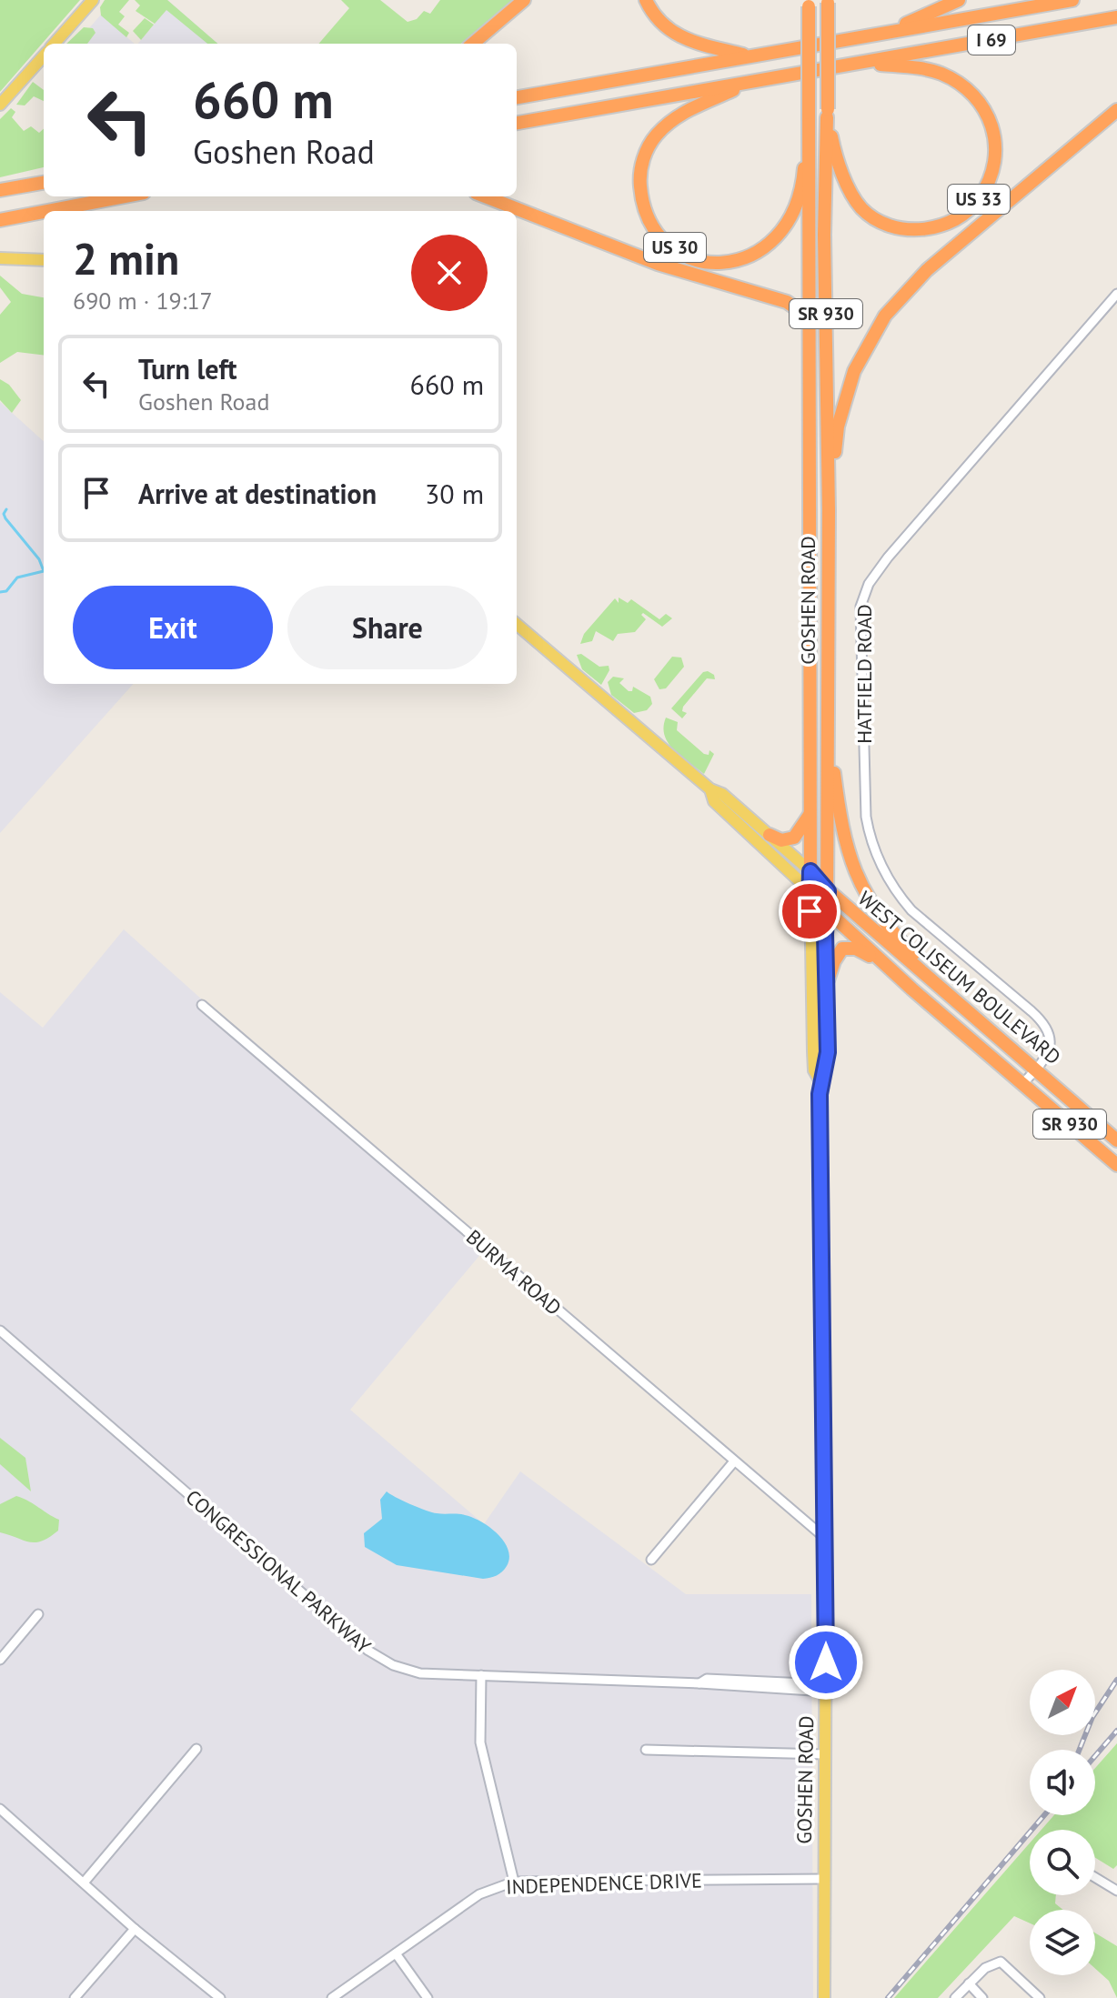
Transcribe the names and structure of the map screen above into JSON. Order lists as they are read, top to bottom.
{
  "streets": {
    "highway": [
      "I 69",
      "US 33",
      "US 30",
      "SR 930",
      "GOSHEN ROAD",
      "WEST COLISEUM BOULEVARD"
    ],
    "street": [
      "HATFIELD ROAD",
      "BURMA ROAD",
      "CONGRESSIONAL PARKWAY",
      "INDEPENDENCE DRIVE"
    ]
  },
  "crossings": [
    ["I 69", "US 33"],
    ["I 69", "US 30"],
    ["US 33", "GOSHEN ROAD"],
    ["US 30", "SR 930"],
    ["SR 930", "GOSHEN ROAD"],
    ["SR 930", "WEST COLISEUM BOULEVARD"],
    ["GOSHEN ROAD", "WEST COLISEUM BOULEVARD"],
    ["GOSHEN ROAD", "BURMA ROAD"],
    ["GOSHEN ROAD", "CONGRESSIONAL PARKWAY"],
    ["GOSHEN ROAD", "INDEPENDENCE DRIVE"],
    ["HATFIELD ROAD", "WEST COLISEUM BOULEVARD"]
  ],
  "north": "top right",
  "page": {
    "turn": ["660 m", "Goshen Road"],
    "heading": ["2 min", "690 m · 19:17"],
    "list": [
      {
        "name": "Turn left",
        "note": "Goshen Road",
        "value": "660 m"
      },
      {
        "name": "Arrive at destination",
        "value": "30 m"
      }
    ],
    "buttons": ["Exit", "Share"]
  }
}
